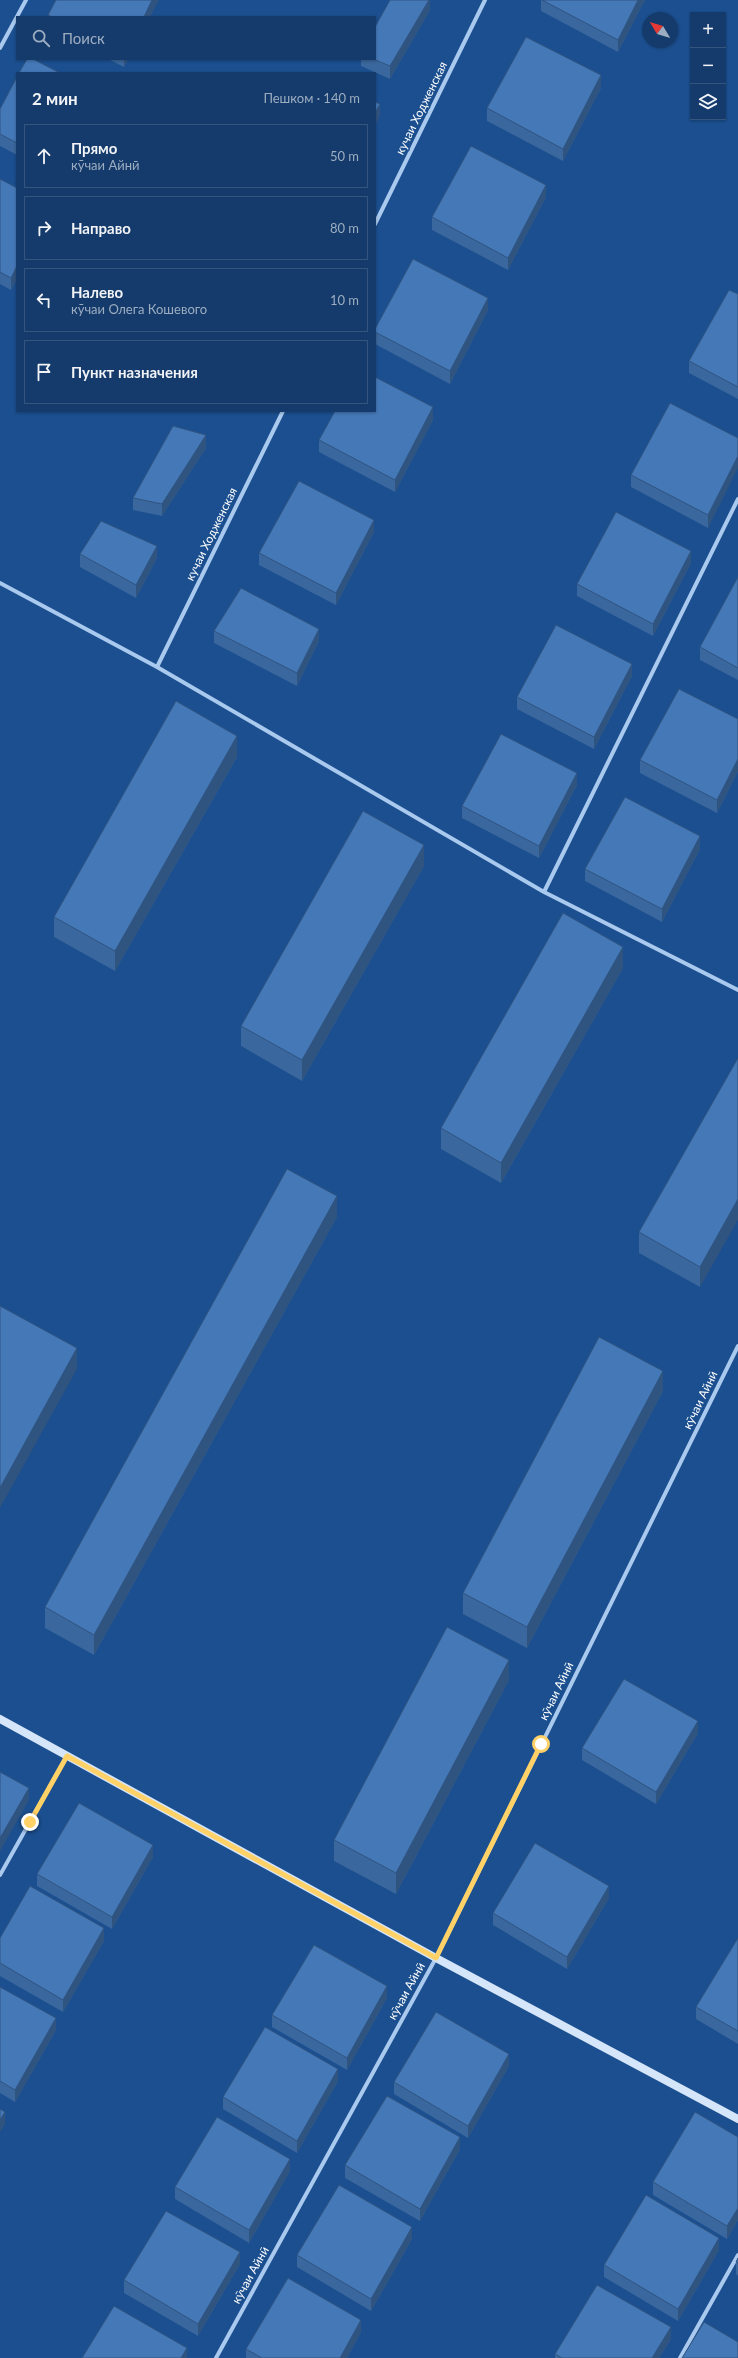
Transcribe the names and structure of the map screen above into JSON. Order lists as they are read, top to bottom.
{
  "streets": {
    "street": ["кучаи Ходженская", "кӯчаи Айнӣ"]
  },
  "north": "top left",
  "page": {
    "map_buttons": ["+", "−"],
    "search": "Поиск",
    "heading": ["2 мин", "Пешком · 140 m"],
    "list": [
      ["Прямо", "кӯчаи Айнӣ", "50 m"],
      ["Направо", "80 m"],
      ["Налево", "кӯчаи Олега Кошевого", "10 m"],
      "Пункт назначения"
    ]
  }
}
